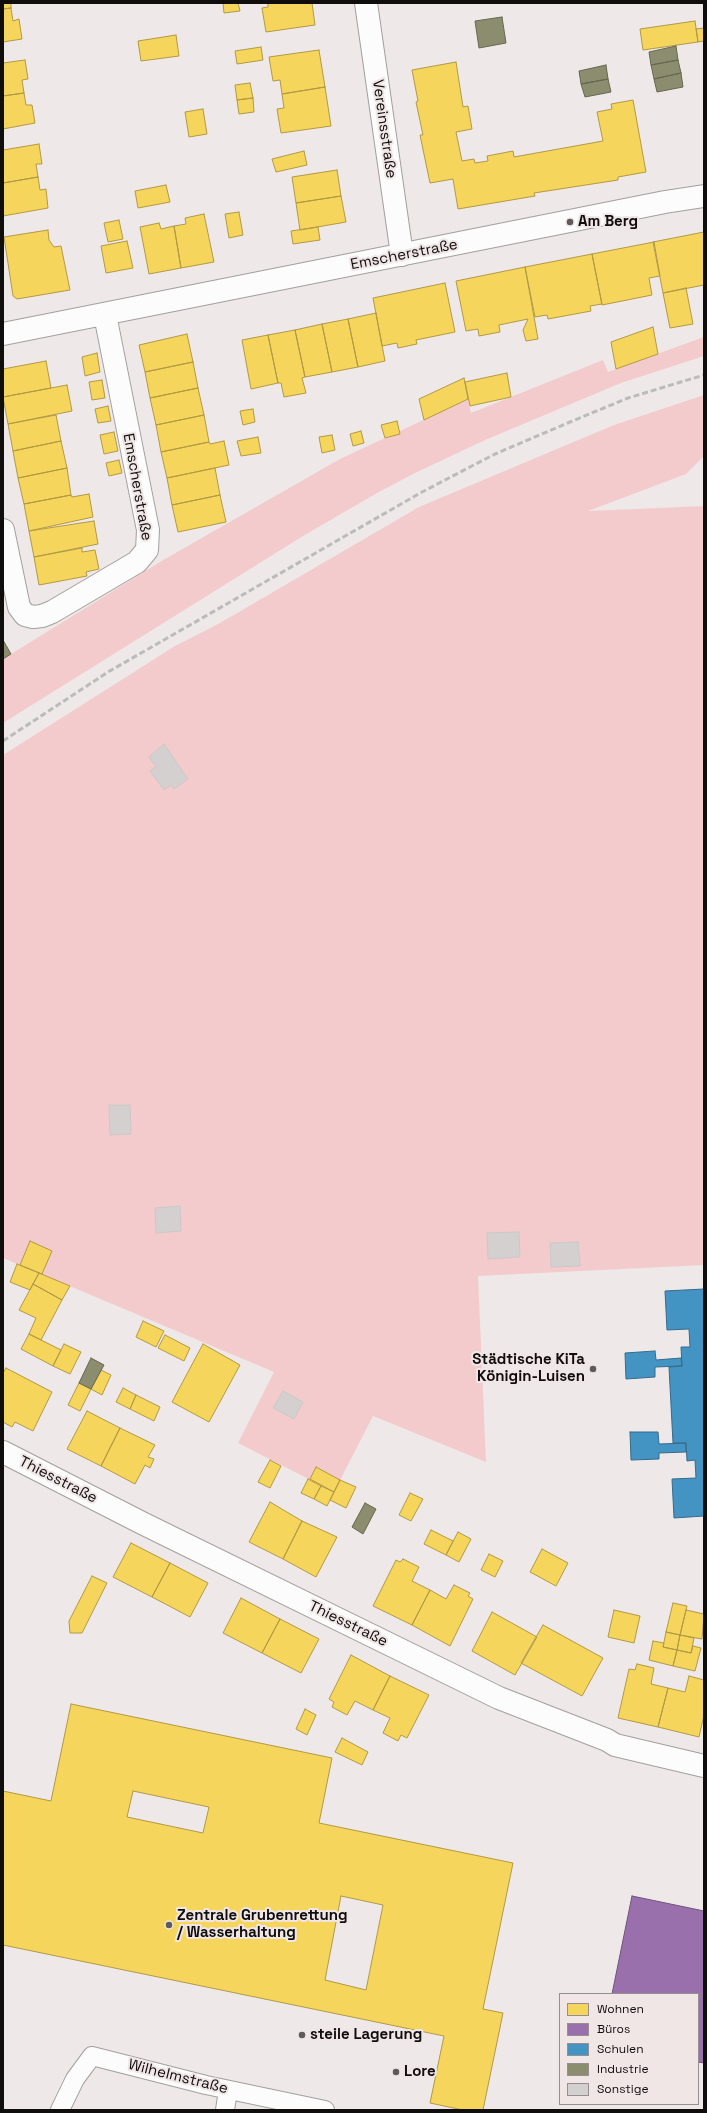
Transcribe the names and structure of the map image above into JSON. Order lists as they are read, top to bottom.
{
  "streets": {
    "street": ["Vereinsstraße", "Emscherstraße", "Thiesstraße"],
    "lane": ["Wilhelmstraße"]
  },
  "crossings": [
    ["Vereinsstraße", "Emscherstraße"]
  ],
  "places": [
    "Am Berg",
    "Städtische KiTa Königin-Luisen",
    "Zentrale Grubenrettung / Wasserhaltung",
    "steile Lagerung",
    "Lore"
  ],
  "legend": [
    "Wohnen",
    "Büros",
    "Schulen",
    "Industrie",
    "Sonstige"
  ]
}
